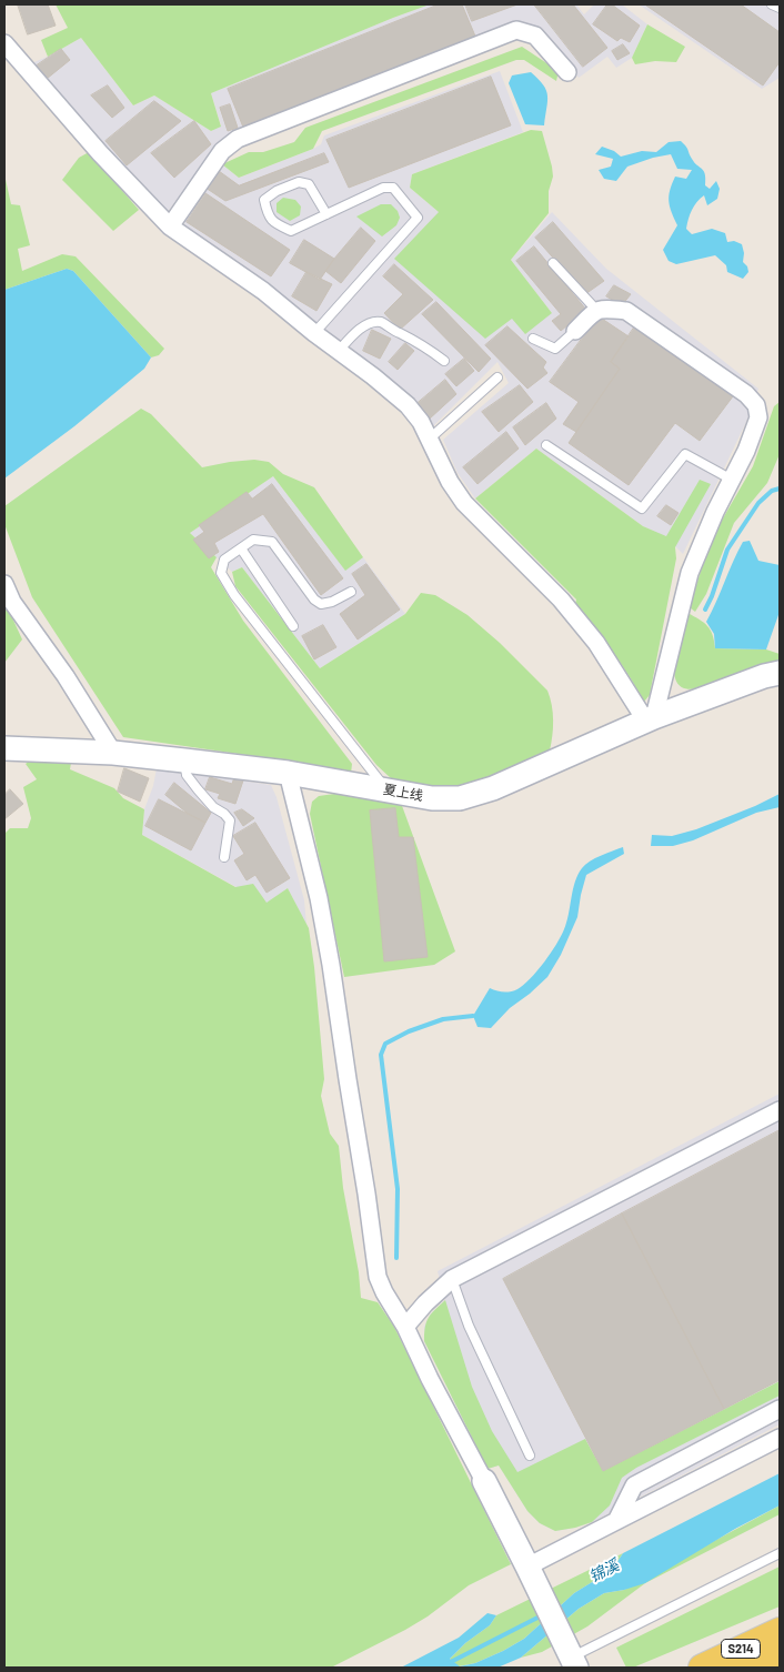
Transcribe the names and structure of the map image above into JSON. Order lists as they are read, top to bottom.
{
  "streets": {
    "main road": ["S214"],
    "street": ["夏上线"]
  },
  "water": ["锦溪"]
}
